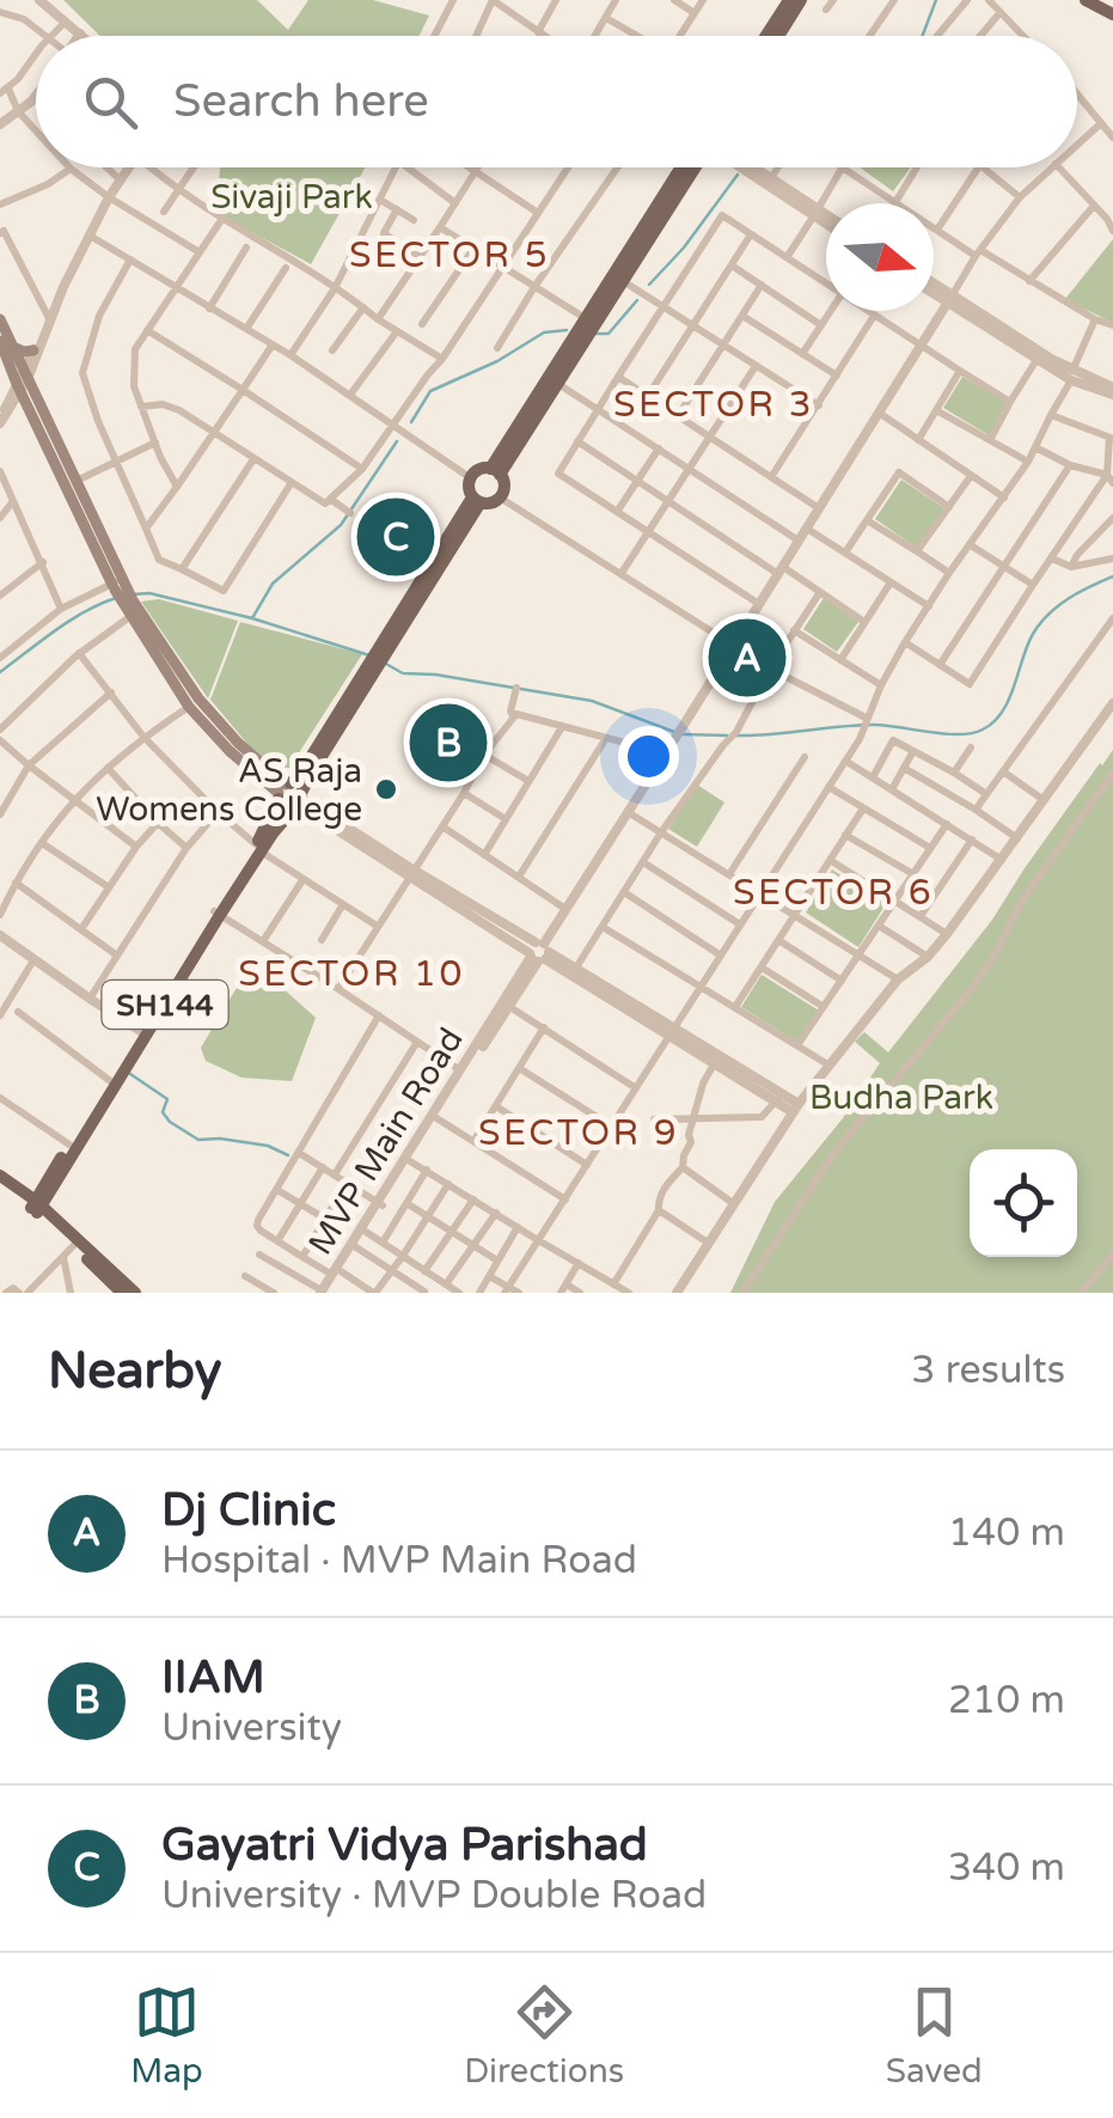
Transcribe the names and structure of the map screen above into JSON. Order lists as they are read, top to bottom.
{
  "streets": {
    "main road": ["SH144"],
    "street": ["MVP Main Road"]
  },
  "districts": [
    "SECTOR 5",
    "SECTOR 3",
    "SECTOR 6",
    "SECTOR 10",
    "SECTOR 9"
  ],
  "parks": ["Sivaji Park", "Budha Park"],
  "places": ["AS Raja Womens College"],
  "north": "right",
  "page": {
    "search": "Search here",
    "pins": ["C", "A", "B"],
    "heading": ["Nearby", "3 results"],
    "list": [
      {
        "mark": "A",
        "name": "Dj Clinic",
        "note": "Hospital · MVP Main Road",
        "value": "140 m"
      },
      {
        "mark": "B",
        "name": "IIAM",
        "note": "University",
        "value": "210 m"
      },
      {
        "mark": "C",
        "name": "Gayatri Vidya Parishad",
        "note": "University · MVP Double Road",
        "value": "340 m"
      }
    ],
    "nav": ["Map", "Directions", "Saved"]
  }
}
